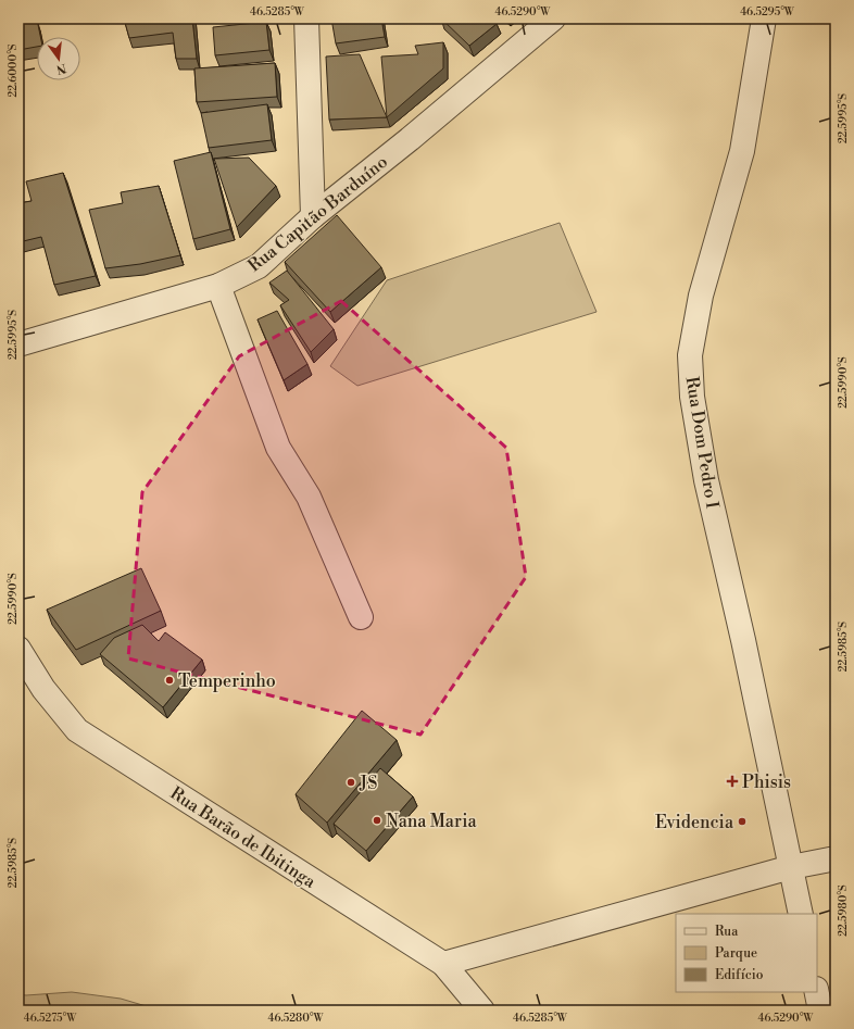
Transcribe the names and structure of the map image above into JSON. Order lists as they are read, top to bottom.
{
  "streets": {
    "street": ["Rua Capitão Barduíno", "Rua Dom Pedro I", "Rua Barão de Ibitinga"]
  },
  "places": {
    "other": [
      "Temperinho",
      "JS",
      "Nana Maria",
      "Evidencia"
    ],
    "health": ["Phisis"]
  },
  "legend": ["Rua", "Parque", "Edifício"],
  "north": "bottom",
  "coordinates": [
    "46.5285°W",
    "46.5290°W",
    "46.5295°W",
    "22.6000°S",
    "22.5995°S",
    "22.5990°S",
    "22.5985°S",
    "22.5980°S",
    "46.5275°W",
    "46.5280°W"
  ]
}
